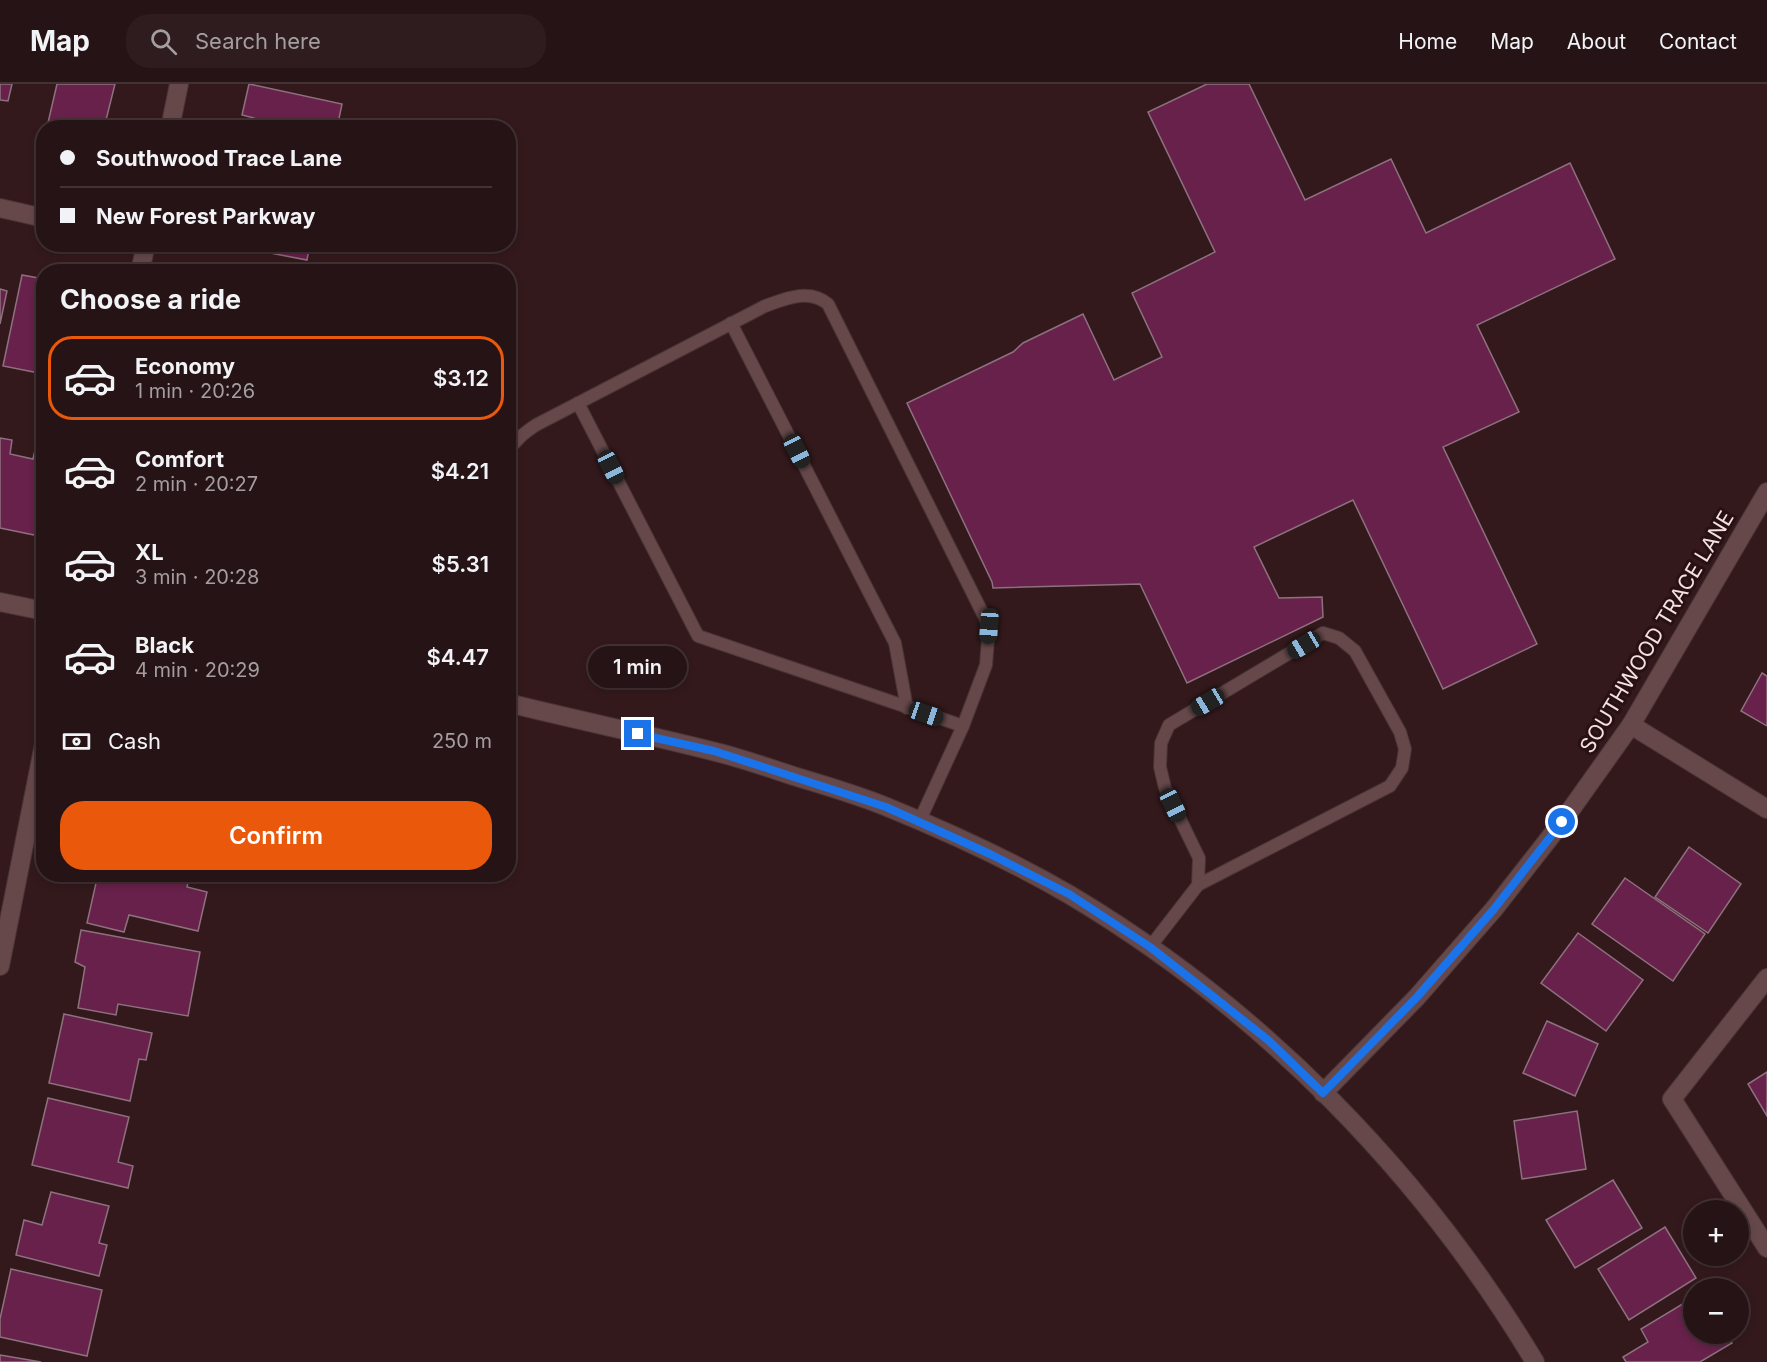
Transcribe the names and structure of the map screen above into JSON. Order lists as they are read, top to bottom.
{
  "streets": {
    "street": ["SOUTHWOOD TRACE LANE"]
  },
  "page": {
    "header": "Map",
    "search": "Search here",
    "nav": [
      "Home",
      "Map",
      "About",
      "Contact"
    ],
    "banner": ["Southwood Trace Lane", "New Forest Parkway"],
    "heading": "Choose a ride",
    "list": [
      {
        "name": "Economy",
        "note": "1 min · 20:26",
        "value": "$3.12"
      },
      {
        "name": "Comfort",
        "note": "2 min · 20:27",
        "value": "$4.21"
      },
      {
        "name": "XL",
        "note": "3 min · 20:28",
        "value": "$5.31"
      },
      {
        "name": "Black",
        "note": "4 min · 20:29",
        "value": "$4.47"
      }
    ],
    "bubble": "1 min",
    "pay": ["Cash", "250 m"],
    "buttons": "Confirm",
    "map_buttons": ["+", "−"]
  }
}
